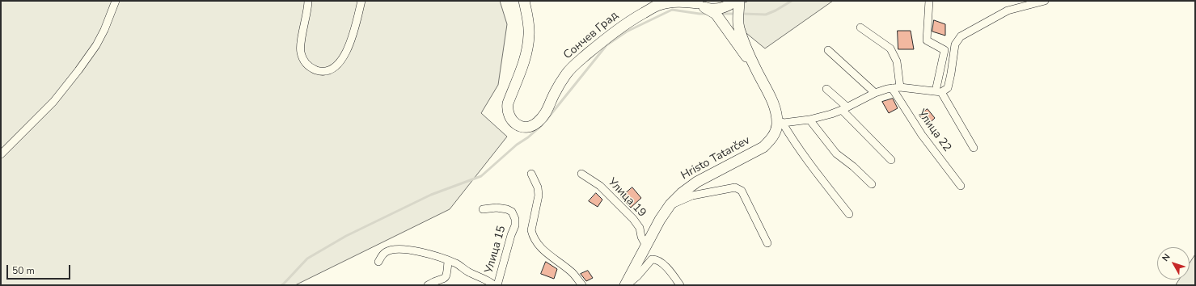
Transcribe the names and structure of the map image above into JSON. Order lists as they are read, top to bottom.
{
  "streets": {
    "main road": ["Сончев Град", "Hristo Tatarčev"],
    "street": ["Улица 22", "Улица 19", "Улица 15"]
  },
  "crossings": [
    ["Hristo Tatarčev", "Улица 19"]
  ],
  "scale_bar": "50 m",
  "north": "top left"
}
